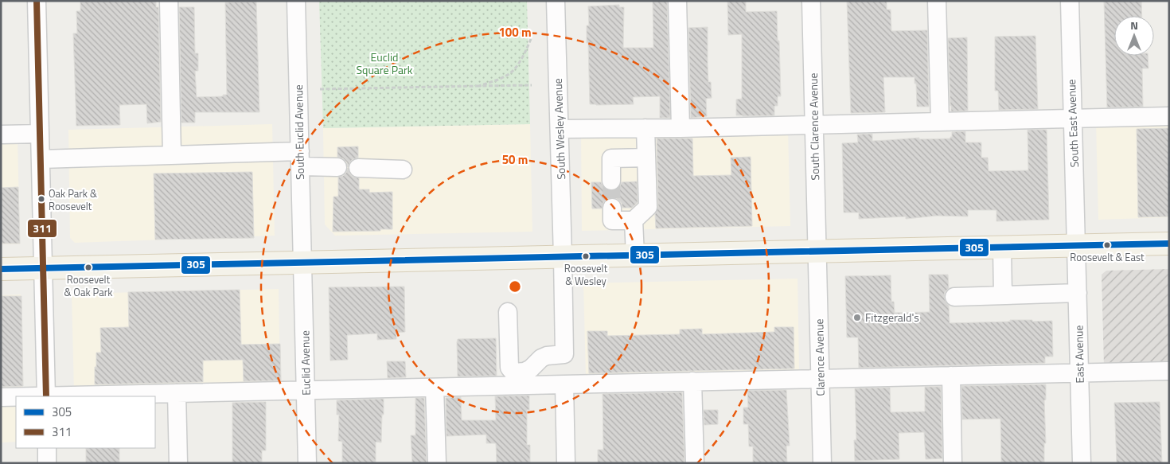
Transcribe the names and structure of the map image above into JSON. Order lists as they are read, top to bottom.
{
  "streets": {
    "street": [
      "South East Avenue",
      "South Clarence Avenue",
      "South Wesley Avenue",
      "South Euclid Avenue",
      "East Avenue",
      "Clarence Avenue",
      "Euclid Avenue"
    ]
  },
  "crossings": [
    ["South East Avenue", "East Avenue"],
    ["South Clarence Avenue", "Clarence Avenue"],
    ["South Euclid Avenue", "Euclid Avenue"]
  ],
  "parks": ["Euclid Square Park"],
  "places": [
    "Oak Park & Roosevelt",
    "Roosevelt & East",
    "Roosevelt & Wesley",
    "Roosevelt & Oak Park",
    "Fitzgerald's"
  ],
  "lines": ["transit line 311", "transit line 305"],
  "legend": ["305", "311"],
  "north": "top",
  "rings": ["100 m", "50 m"]
}
